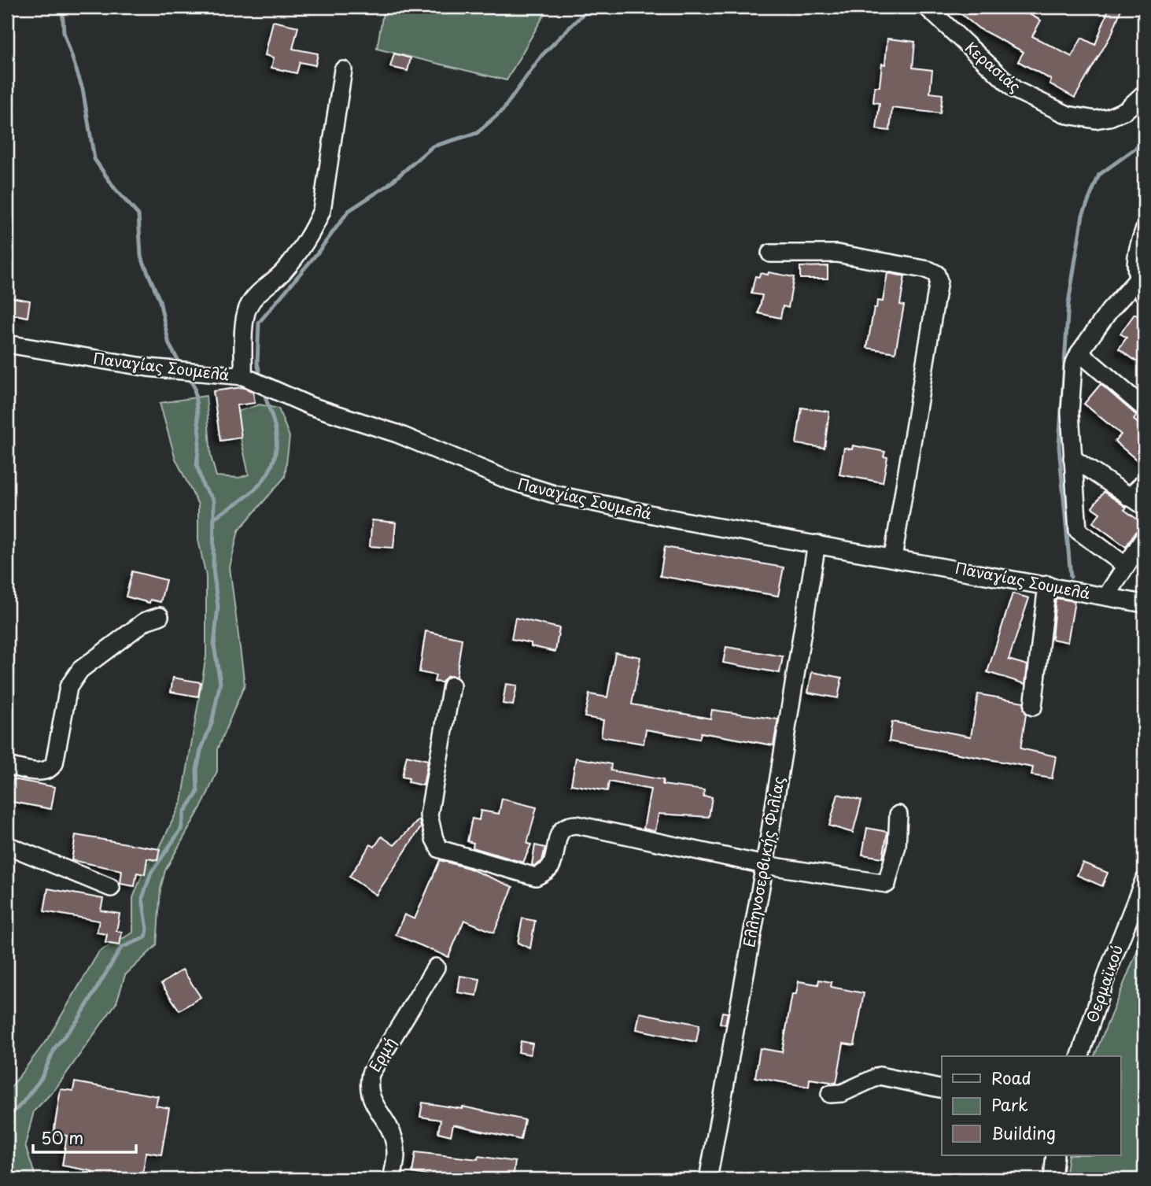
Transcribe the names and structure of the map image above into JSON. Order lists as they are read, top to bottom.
{
  "streets": {
    "street": [
      "Κερασιάς",
      "Παναγίας Σουμελά",
      "Ελληνοσερβικής Φιλίας",
      "Θερμαϊκού",
      "Ερμή"
    ]
  },
  "crossings": [
    ["Παναγίας Σουμελά", "Ελληνοσερβικής Φιλίας"]
  ],
  "legend": ["Road", "Park", "Building"],
  "scale_bar": "50 m"
}
